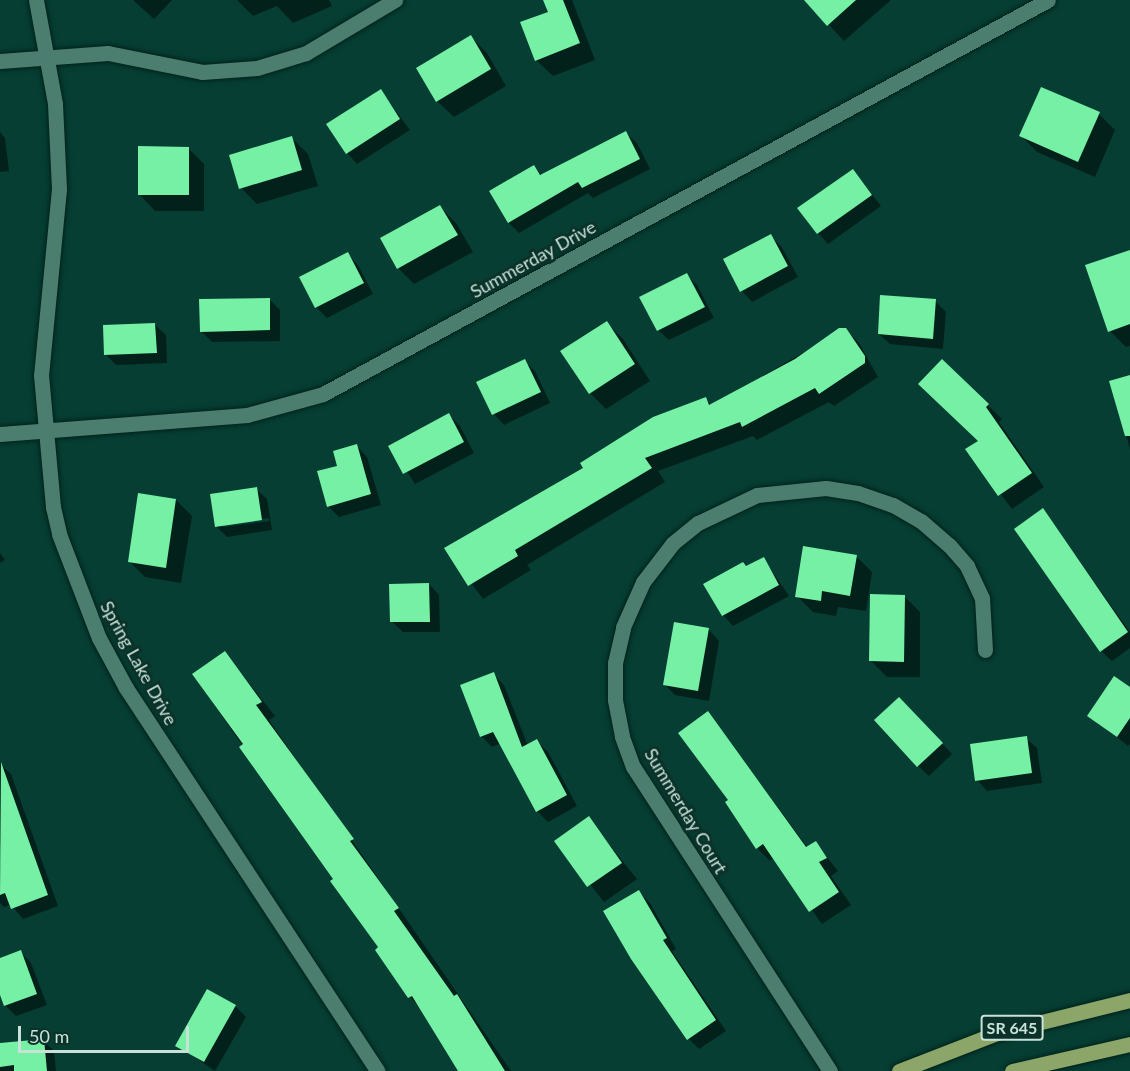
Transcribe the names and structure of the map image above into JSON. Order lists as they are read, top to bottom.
{
  "streets": {
    "main road": ["SR 645"],
    "street": ["Summerday Drive", "Spring Lake Drive", "Summerday Court"]
  },
  "crossings": [
    ["Summerday Drive", "Spring Lake Drive"]
  ],
  "scale_bar": "50 m"
}
